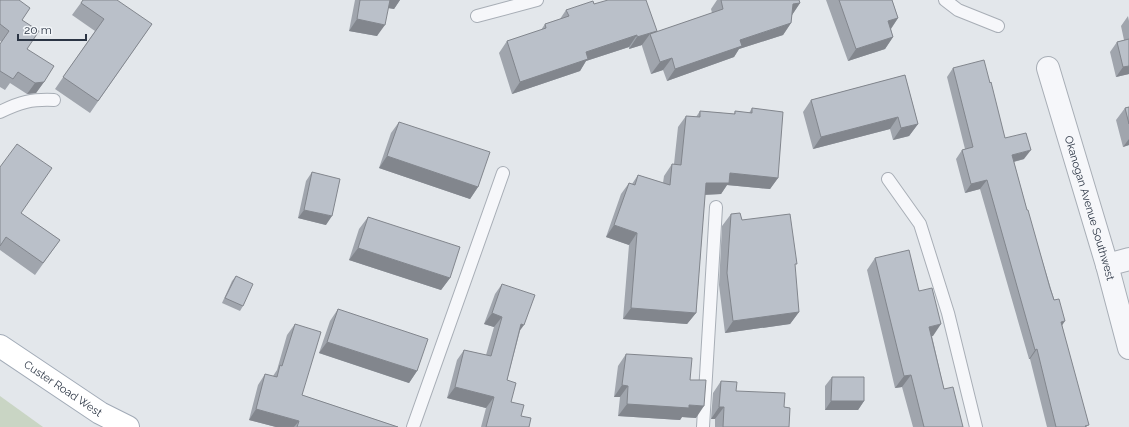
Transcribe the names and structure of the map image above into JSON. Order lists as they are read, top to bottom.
{
  "streets": {
    "main road": ["Custer Road West"],
    "street": ["Okanogan Avenue Southwest"]
  },
  "scale_bar": "20 m"
}
